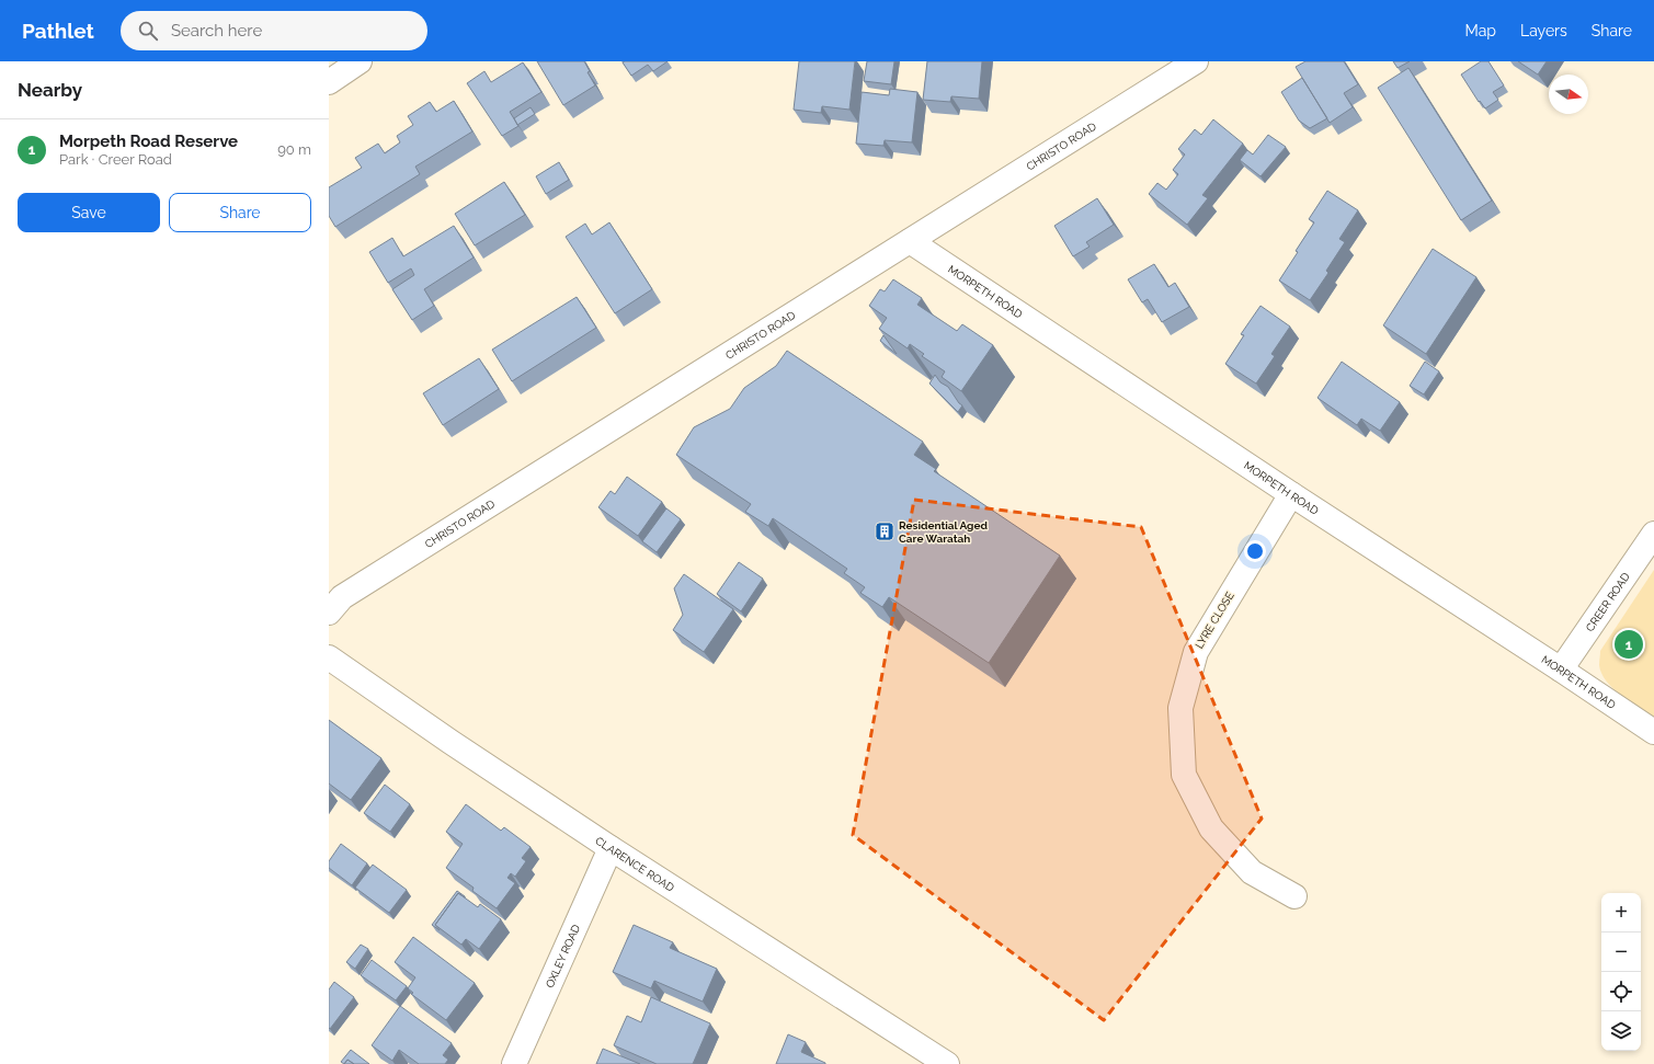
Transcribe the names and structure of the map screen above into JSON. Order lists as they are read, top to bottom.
{
  "streets": {
    "street": [
      "CHRISTO ROAD",
      "MORPETH ROAD",
      "CREER ROAD",
      "LYRE CLOSE",
      "CLARENCE ROAD",
      "OXLEY ROAD"
    ]
  },
  "crossings": [
    ["CHRISTO ROAD", "MORPETH ROAD"],
    ["MORPETH ROAD", "CREER ROAD"],
    ["MORPETH ROAD", "LYRE CLOSE"],
    ["CLARENCE ROAD", "OXLEY ROAD"]
  ],
  "places": {
    "building": ["Residential Aged Care Waratah"]
  },
  "north": "right",
  "page": {
    "header": "Pathlet",
    "search": "Search here",
    "nav": ["Map", "Layers", "Share"],
    "heading": "Nearby",
    "list": [
      {
        "mark": "1",
        "name": "Morpeth Road Reserve",
        "note": "Park · Creer Road",
        "value": "90 m"
      }
    ],
    "buttons": ["Save", "Share"],
    "pins": "1",
    "map_buttons": ["+", "−"]
  }
}
